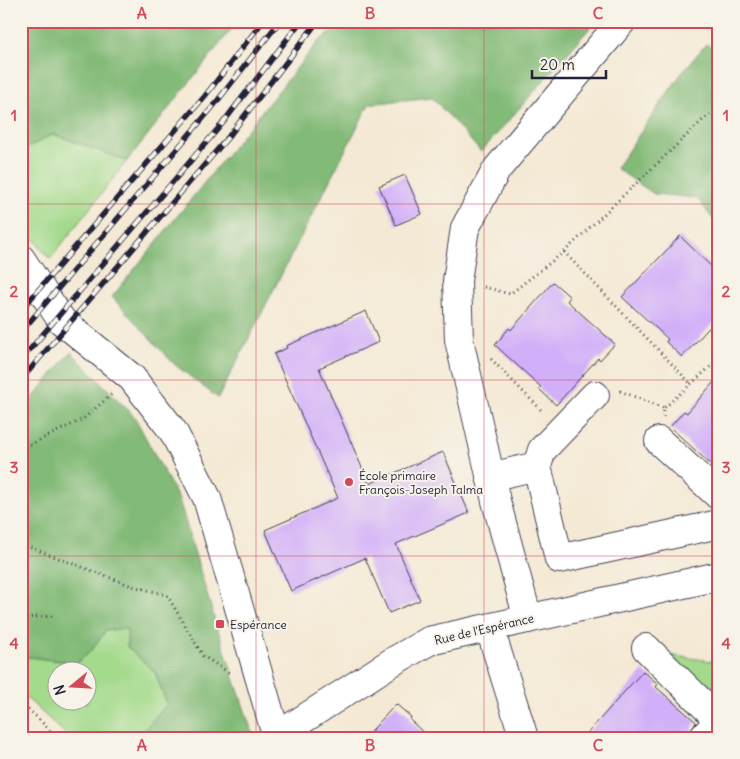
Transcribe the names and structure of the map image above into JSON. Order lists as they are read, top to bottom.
{
  "streets": {
    "street": ["Rue de l'Espérance"]
  },
  "places": {
    "other": ["École primaire François-Joseph Talma"],
    "transit": ["Espérance"]
  },
  "scale_bar": "20 m",
  "north": "left",
  "grid": {
    "columns": ["A", "B", "C"],
    "rows": [
      "1",
      "2",
      "3",
      "4"
    ]
  }
}
